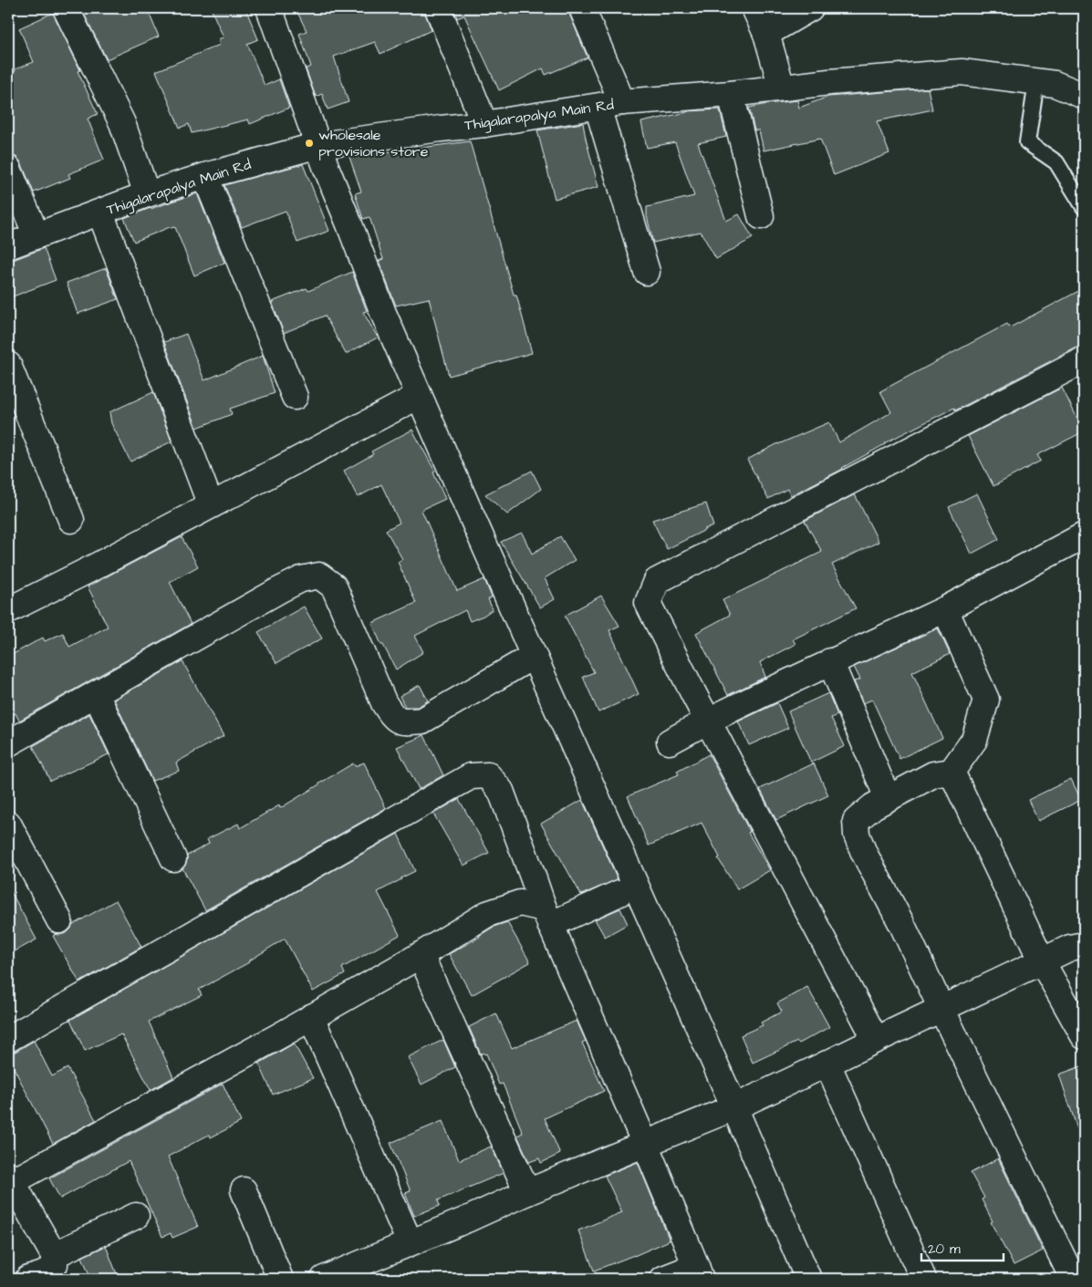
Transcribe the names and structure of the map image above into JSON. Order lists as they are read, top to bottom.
{
  "streets": {
    "street": ["Thigalarapalya Main Rd"]
  },
  "places": ["wholesale provisions store"],
  "scale_bar": "20 m"
}
